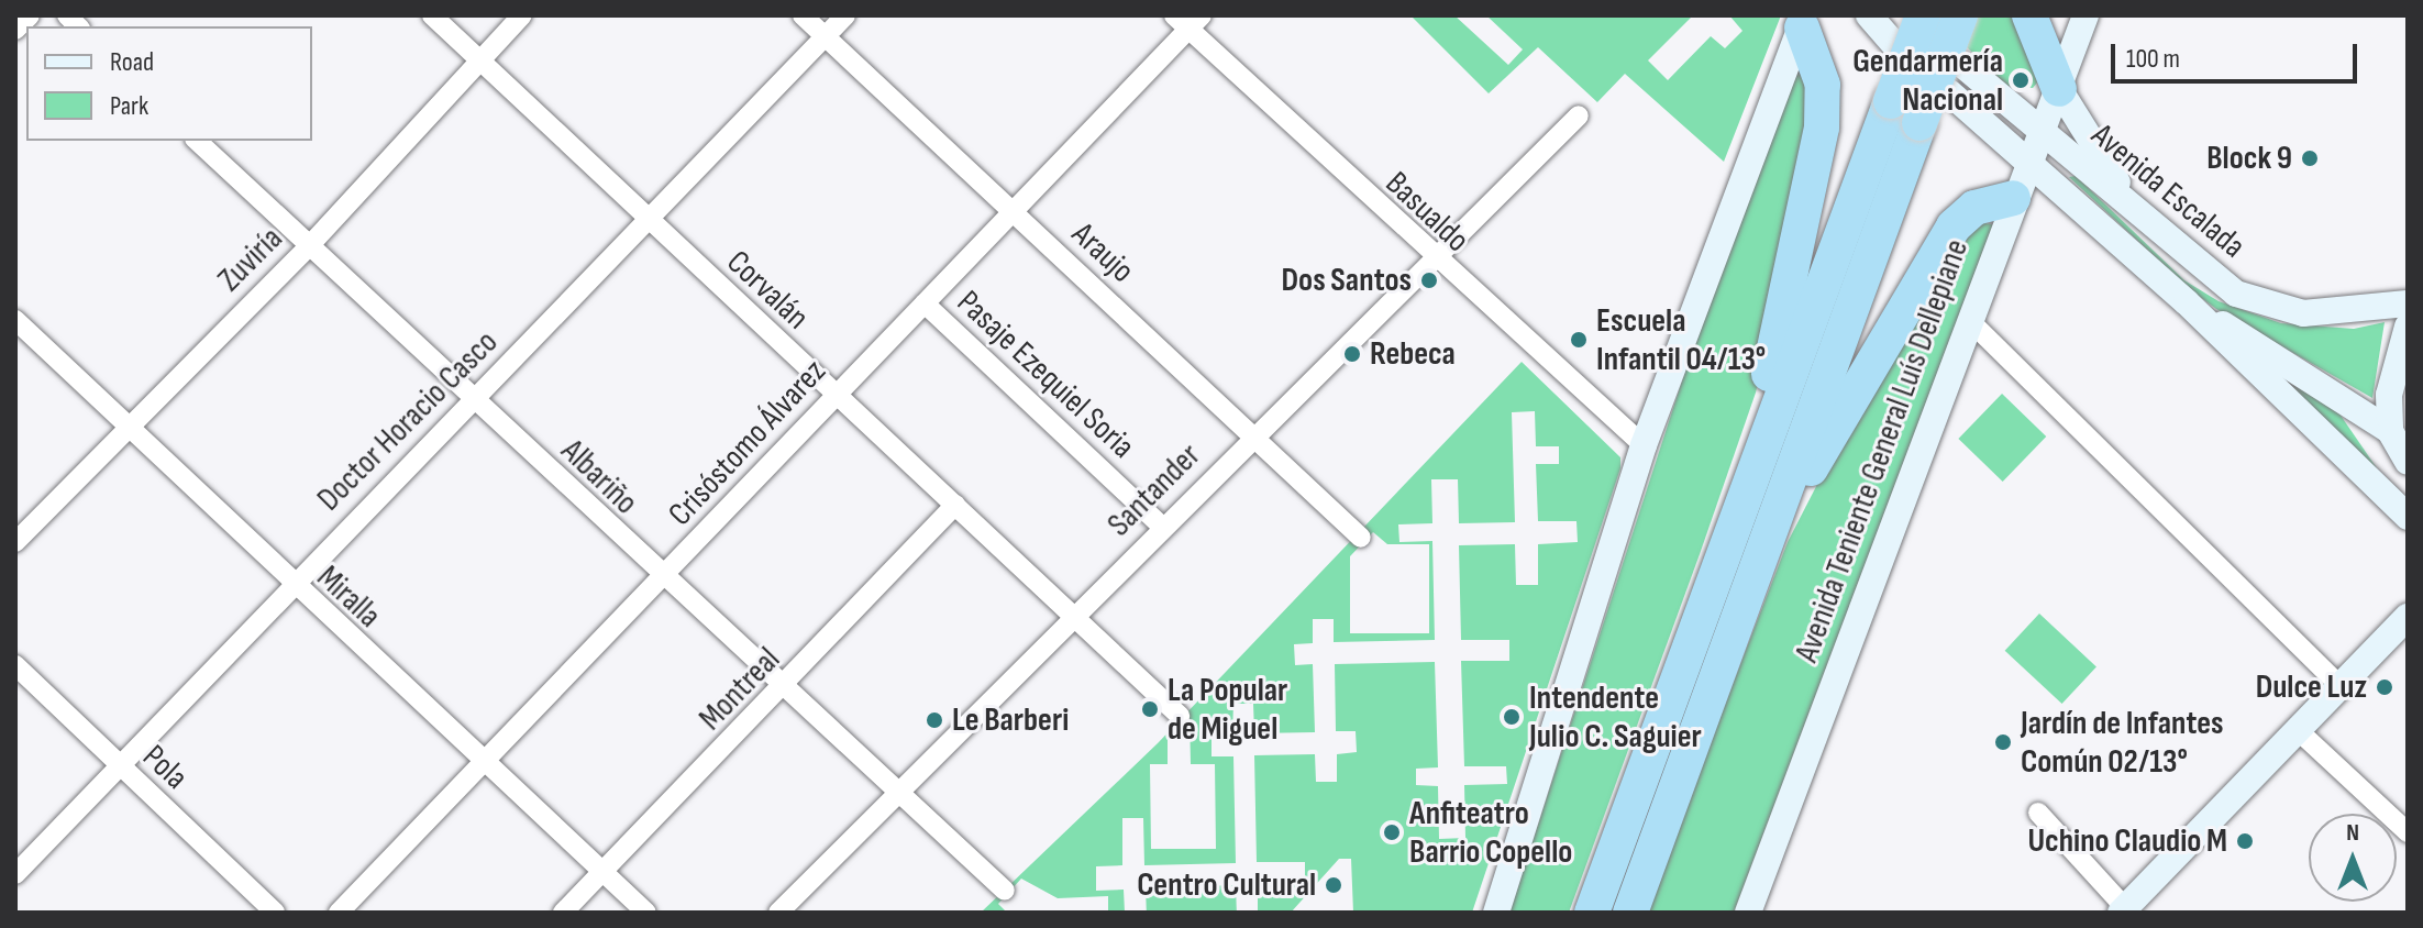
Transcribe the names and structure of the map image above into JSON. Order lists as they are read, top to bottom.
{
  "streets": {
    "street": [
      "Avenida Escalada",
      "Basualdo",
      "Araujo",
      "Zuviría",
      "Corvalán",
      "Pasaje Ezequiel Soria",
      "Doctor Horacio Casco",
      "Crisóstomo Álvarez",
      "Avenida Teniente General Luís Dellepiane",
      "Albariño",
      "Santander",
      "Miralla",
      "Montreal",
      "Pola"
    ]
  },
  "crossings": [
    ["Avenida Escalada", "Avenida Teniente General Luís Dellepiane"],
    ["Basualdo", "Crisóstomo Álvarez"],
    ["Basualdo", "Santander"],
    ["Araujo", "Doctor Horacio Casco"],
    ["Araujo", "Crisóstomo Álvarez"],
    ["Araujo", "Santander"],
    ["Zuviría", "Corvalán"],
    ["Zuviría", "Albariño"],
    ["Zuviría", "Miralla"],
    ["Corvalán", "Doctor Horacio Casco"],
    ["Corvalán", "Crisóstomo Álvarez"],
    ["Corvalán", "Santander"],
    ["Corvalán", "Montreal"],
    ["Pasaje Ezequiel Soria", "Crisóstomo Álvarez"],
    ["Pasaje Ezequiel Soria", "Santander"],
    ["Doctor Horacio Casco", "Albariño"],
    ["Doctor Horacio Casco", "Miralla"],
    ["Doctor Horacio Casco", "Pola"],
    ["Crisóstomo Álvarez", "Albariño"],
    ["Crisóstomo Álvarez", "Miralla"],
    ["Albariño", "Santander"],
    ["Albariño", "Montreal"],
    ["Miralla", "Montreal"]
  ],
  "places": [
    "Gendarmería Nacional",
    "Block 9",
    "Dos Santos",
    "Escuela Infantil 04/13°",
    "Rebeca",
    "Dulce Luz",
    "La Popular de Miguel",
    "Intendente Julio C. Saguier",
    "Le Barberi",
    "Jardín de Infantes Común 02/13°",
    "Anfiteatro Barrio Copello",
    "Uchino Claudio M",
    "Centro Cultural"
  ],
  "legend": ["Road", "Park"],
  "scale_bar": "100 m",
  "north": "top"
}
